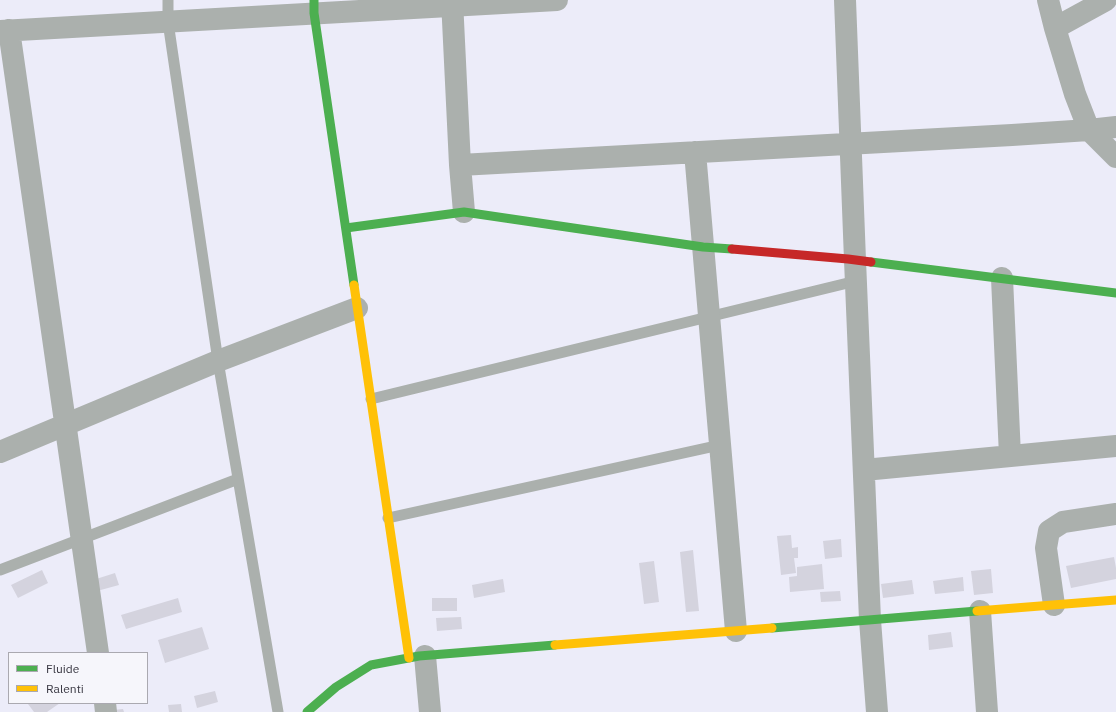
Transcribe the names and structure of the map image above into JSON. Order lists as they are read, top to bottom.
{
  "legend": ["Fluide", "Ralenti"]
}
